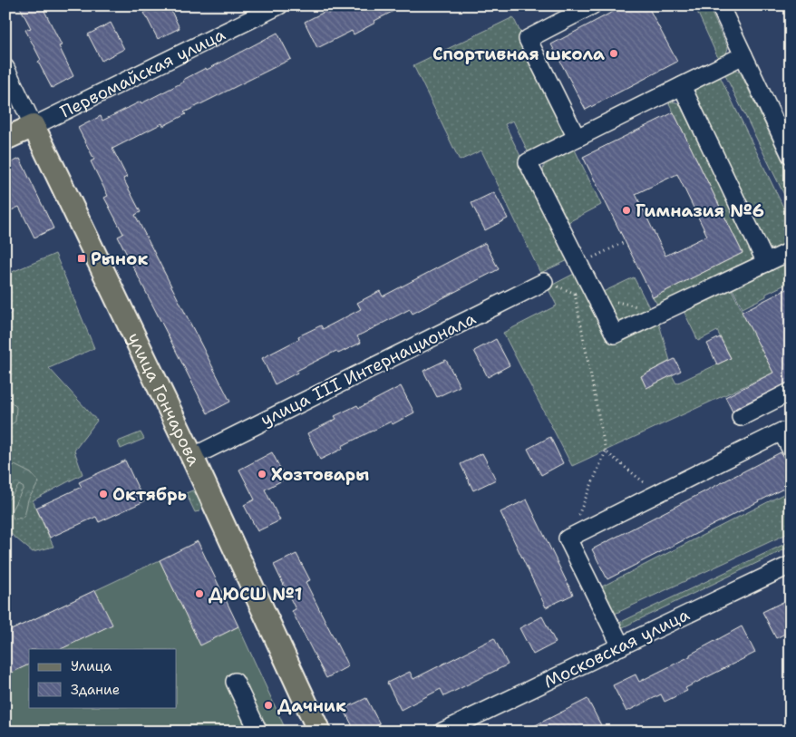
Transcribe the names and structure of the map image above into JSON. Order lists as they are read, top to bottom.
{
  "streets": {
    "main road": ["Первомайская улица", "улица Гончарова"],
    "street": ["улица III Интернационала", "Московская улица"]
  },
  "crossings": [
    ["Первомайская улица", "улица Гончарова"],
    ["улица III Интернационала", "улица Гончарова"]
  ],
  "places": {
    "other": [
      "Спортивная школа",
      "Гимназия №6",
      "Хозтовары",
      "Октябрь",
      "ДЮСШ №1",
      "Дачник"
    ],
    "transit": ["Рынок"]
  },
  "legend": ["Улица", "Здание"]
}
